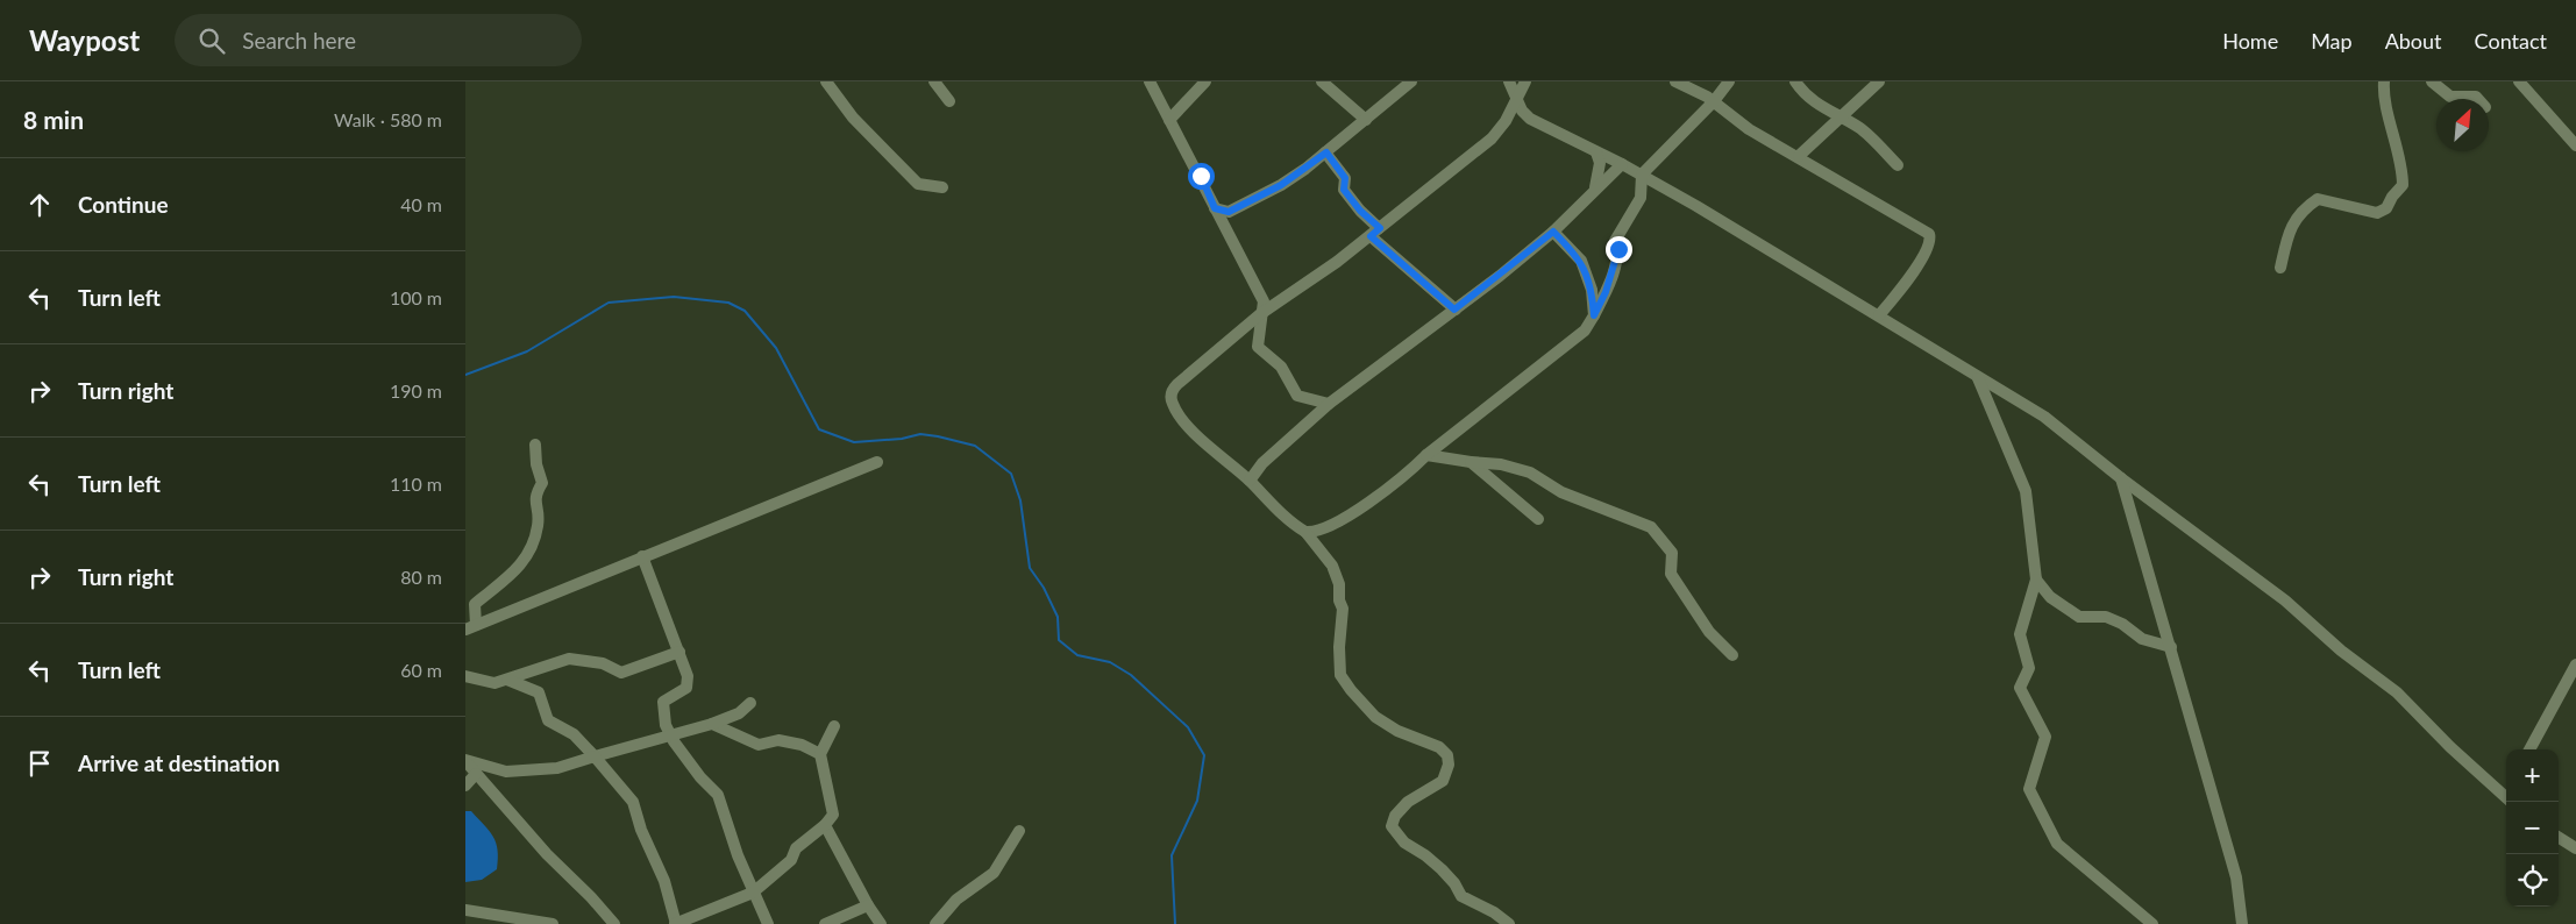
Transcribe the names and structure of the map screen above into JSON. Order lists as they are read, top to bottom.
{
  "north": "top right",
  "page": {
    "header": "Waypost",
    "search": "Search here",
    "nav": [
      "Home",
      "Map",
      "About",
      "Contact"
    ],
    "heading": ["8 min", "Walk · 580 m"],
    "list": [
      ["Continue", "40 m"],
      ["Turn left", "100 m"],
      ["Turn right", "190 m"],
      ["Turn left", "110 m"],
      ["Turn right", "80 m"],
      ["Turn left", "60 m"],
      "Arrive at destination"
    ],
    "map_buttons": ["+", "−"]
  }
}
